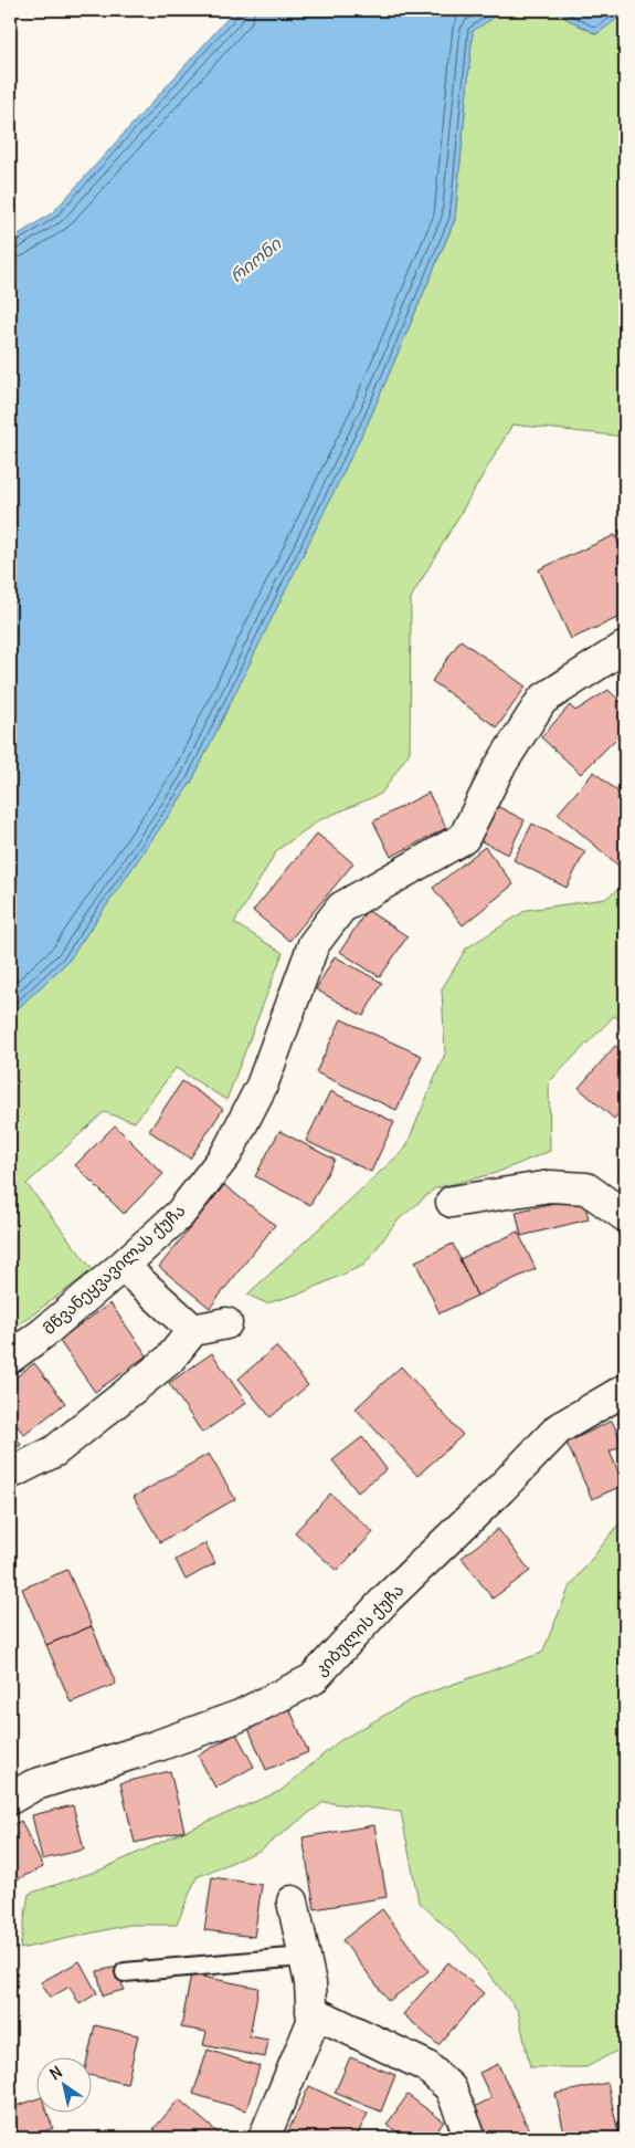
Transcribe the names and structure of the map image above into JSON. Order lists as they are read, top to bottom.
{
  "streets": {
    "street": ["მწვანეყვავილას ქუჩა", "კიბულის ქუჩა"]
  },
  "water": ["რიონი"],
  "north": "top left"
}
